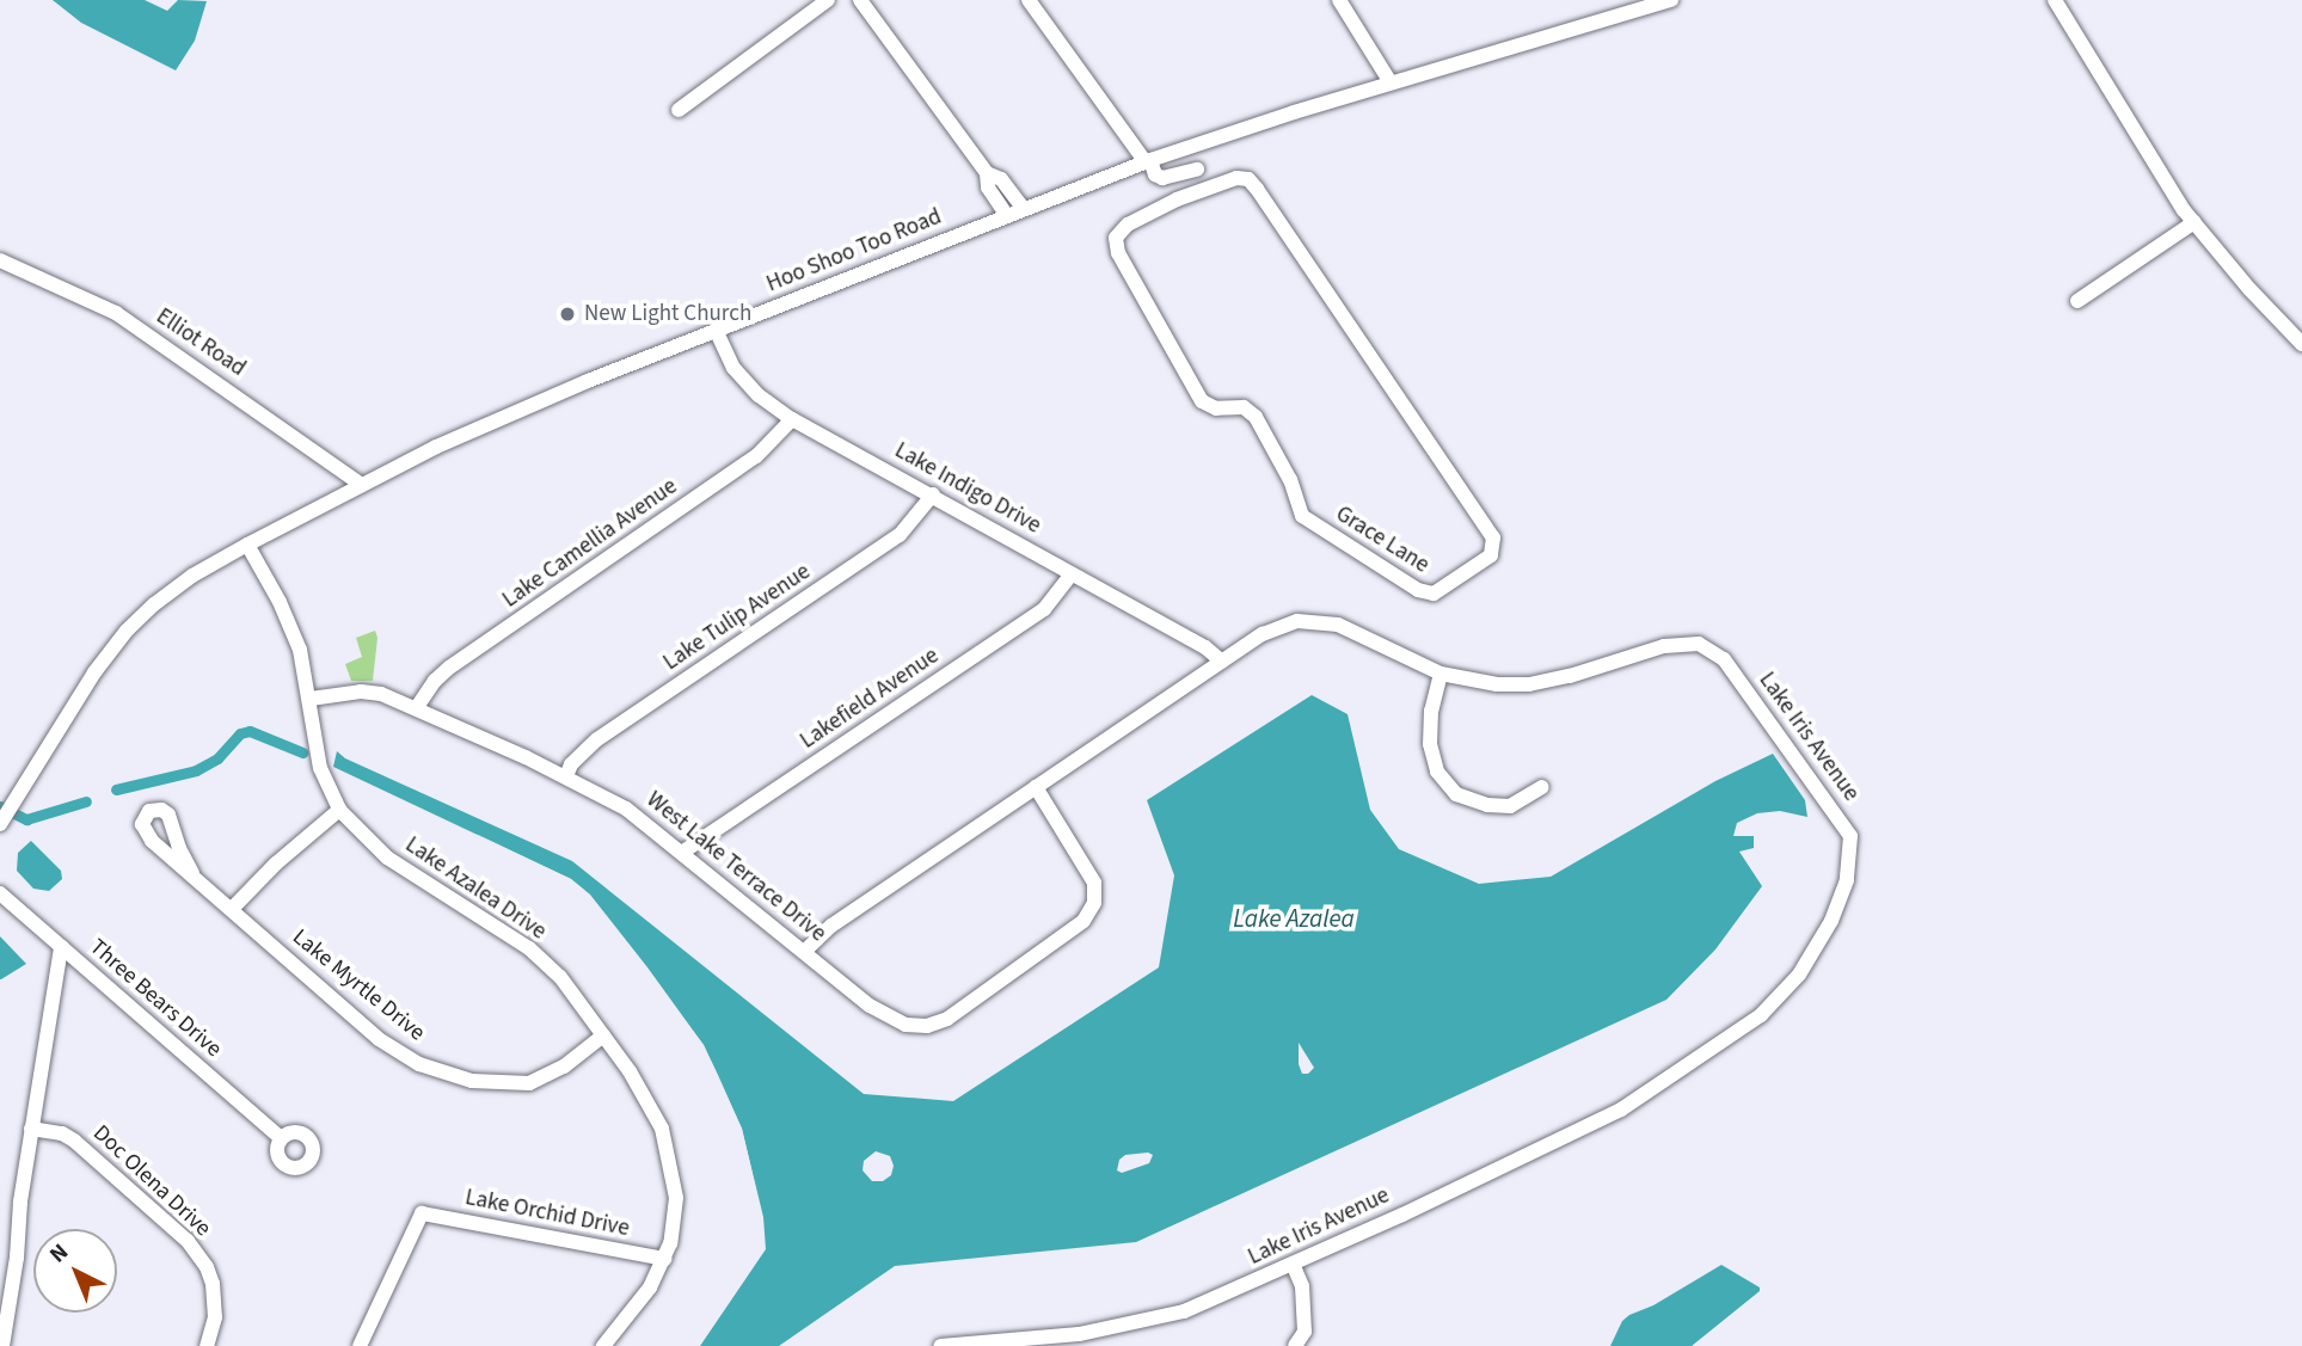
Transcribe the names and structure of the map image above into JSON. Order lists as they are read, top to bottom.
{
  "streets": {
    "street": [
      "Hoo Shoo Too Road",
      "Elliot Road",
      "Lake Indigo Drive",
      "Grace Lane",
      "Lake Camellia Avenue",
      "Lake Tulip Avenue",
      "Lakefield Avenue",
      "Lake Iris Avenue",
      "West Lake Terrace Drive",
      "Lake Azalea Drive",
      "Lake Myrtle Drive",
      "Three Bears Drive",
      "Doc Olena Drive",
      "Lake Orchid Drive"
    ]
  },
  "crossings": [
    ["Hoo Shoo Too Road", "Elliot Road"],
    ["Hoo Shoo Too Road", "Lake Indigo Drive"],
    ["Hoo Shoo Too Road", "Lake Azalea Drive"],
    ["Lake Indigo Drive", "Lake Camellia Avenue"],
    ["Lake Indigo Drive", "Lake Tulip Avenue"],
    ["Lake Indigo Drive", "Lakefield Avenue"],
    ["Lake Indigo Drive", "Lake Iris Avenue"],
    ["Lake Camellia Avenue", "West Lake Terrace Drive"],
    ["Lake Tulip Avenue", "West Lake Terrace Drive"],
    ["Lakefield Avenue", "West Lake Terrace Drive"],
    ["Lake Iris Avenue", "West Lake Terrace Drive"],
    ["West Lake Terrace Drive", "Lake Azalea Drive"],
    ["Lake Azalea Drive", "Lake Myrtle Drive"],
    ["Lake Azalea Drive", "Lake Orchid Drive"]
  ],
  "water": ["Lake Azalea"],
  "places": ["New Light Church"],
  "north": "top left"
}
